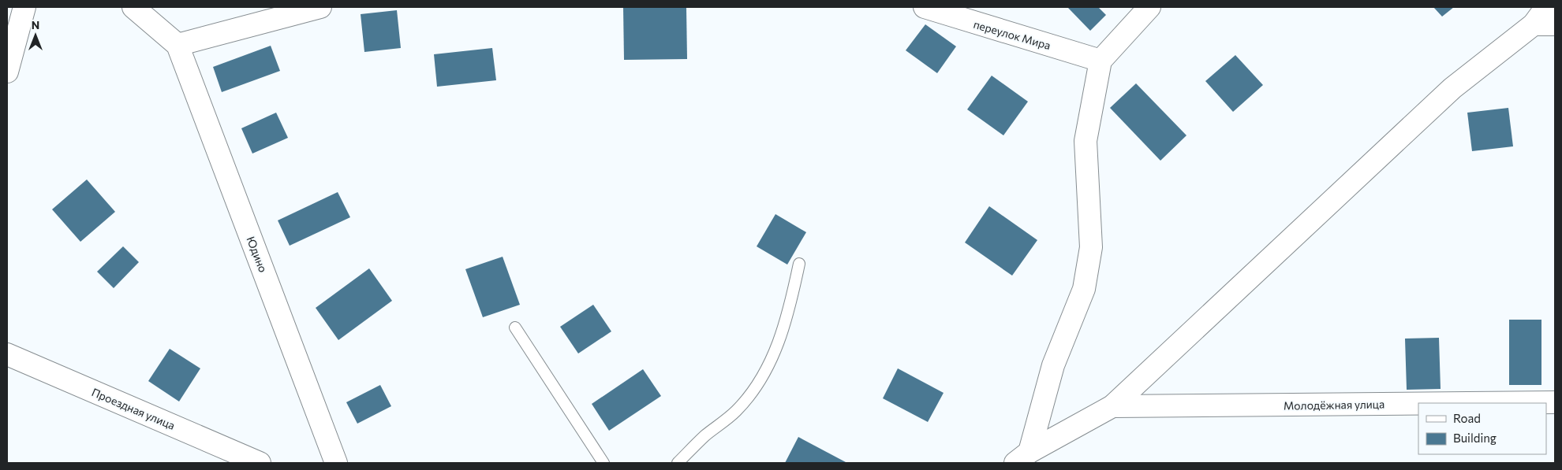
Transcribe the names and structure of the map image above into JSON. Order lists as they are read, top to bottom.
{
  "streets": {
    "street": [
      "переулок Мира",
      "Юдино",
      "Молодёжная улица",
      "Проездная улица"
    ]
  },
  "legend": ["Road", "Building"],
  "north": "top"
}
